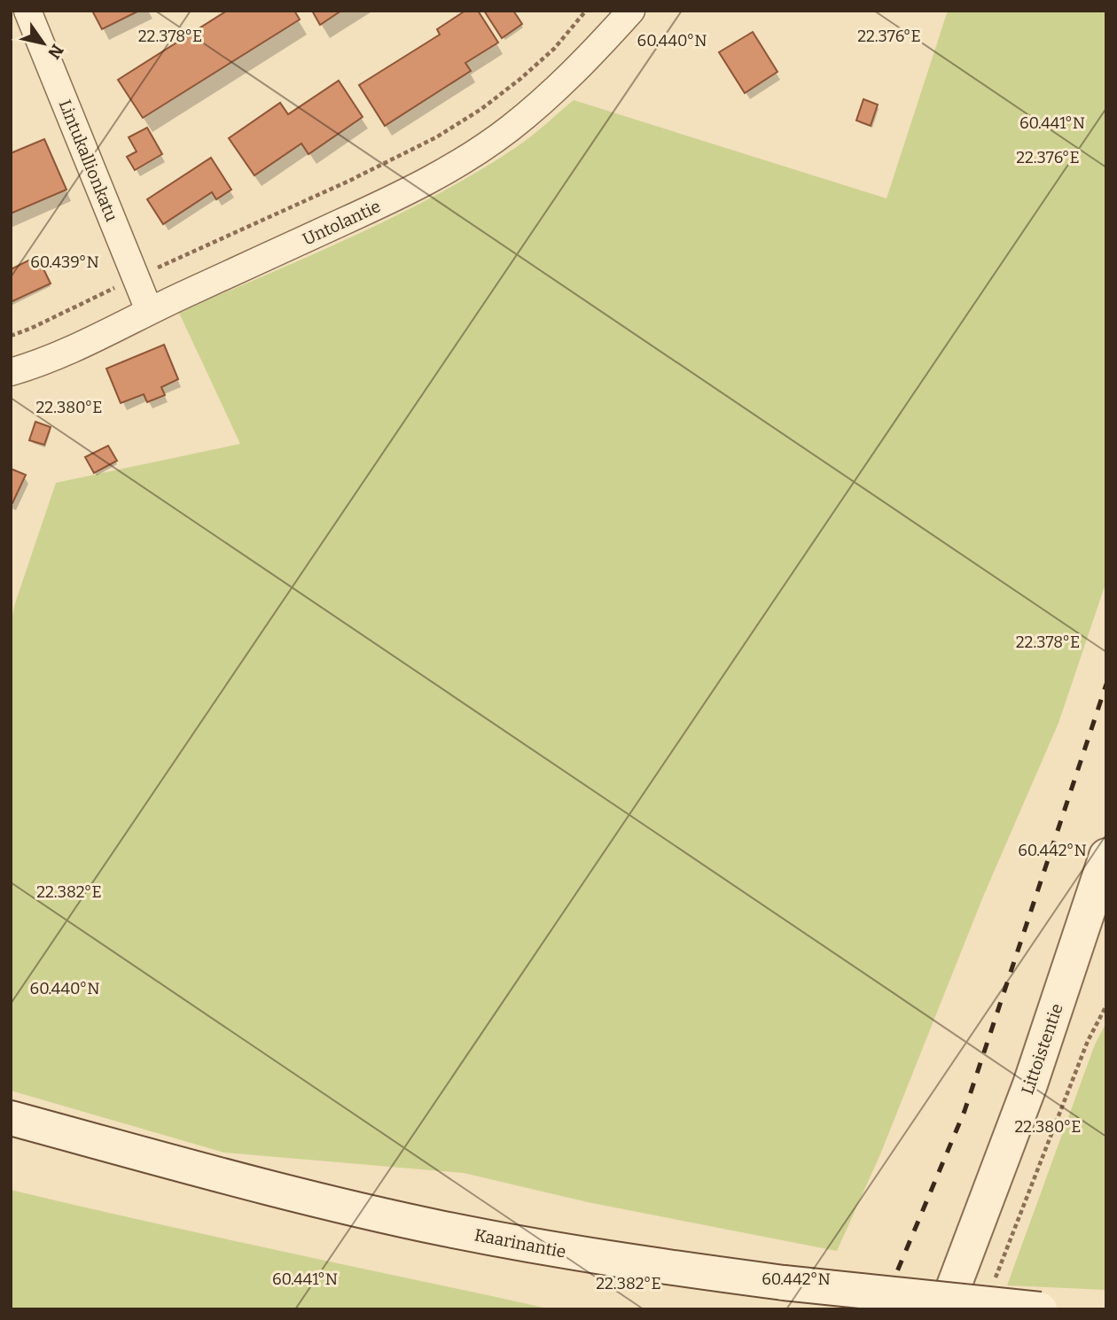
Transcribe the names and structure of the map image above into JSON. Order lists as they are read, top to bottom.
{
  "streets": {
    "main road": ["Littoistentie", "Kaarinantie"],
    "street": ["Lintukallionkatu", "Untolantie"]
  },
  "crossings": [
    ["Lintukallionkatu", "Untolantie"]
  ],
  "north": "bottom right",
  "coordinates": [
    "22.376°E",
    "22.378°E",
    "60.440°N",
    "60.441°N",
    "60.439°N",
    "22.380°E",
    "60.442°N",
    "22.382°E"
  ]
}
